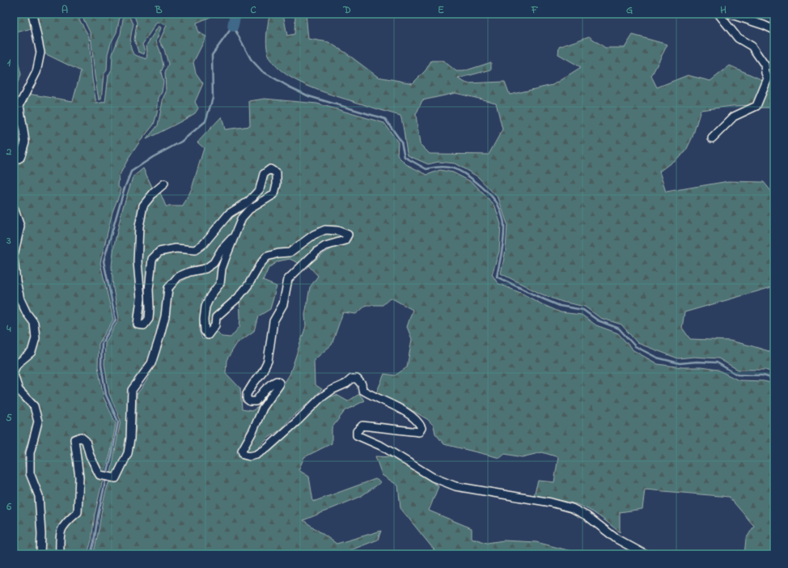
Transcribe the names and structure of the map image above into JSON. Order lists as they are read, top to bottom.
{
  "grid": {
    "columns": [
      "A",
      "B",
      "C",
      "D",
      "E",
      "F",
      "G",
      "H"
    ],
    "rows": [
      "1",
      "2",
      "3",
      "4",
      "5",
      "6"
    ]
  }
}
